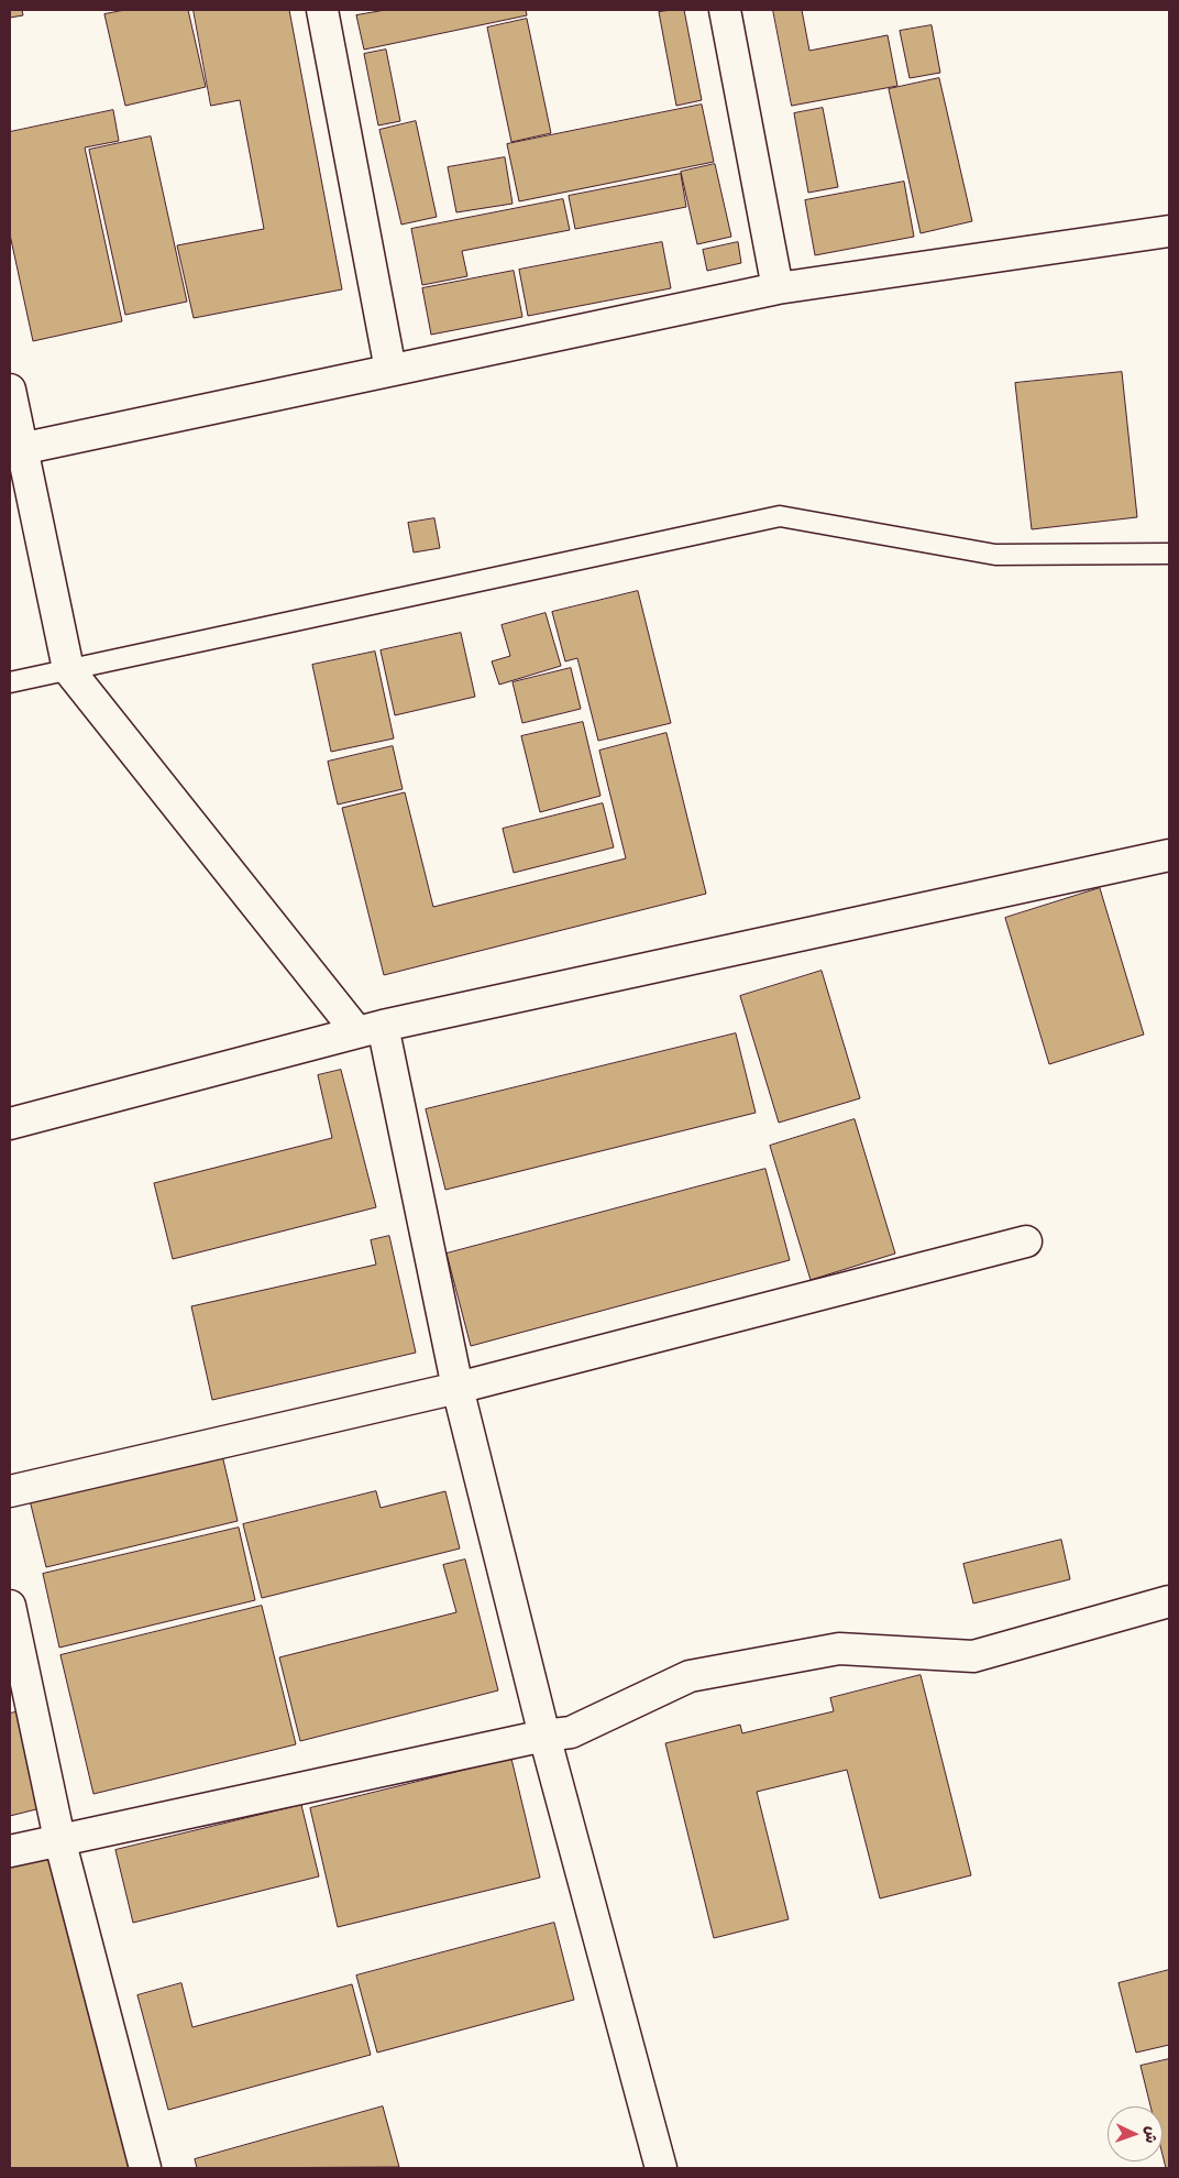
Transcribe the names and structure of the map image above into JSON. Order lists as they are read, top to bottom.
{
  "north": "right"
}
